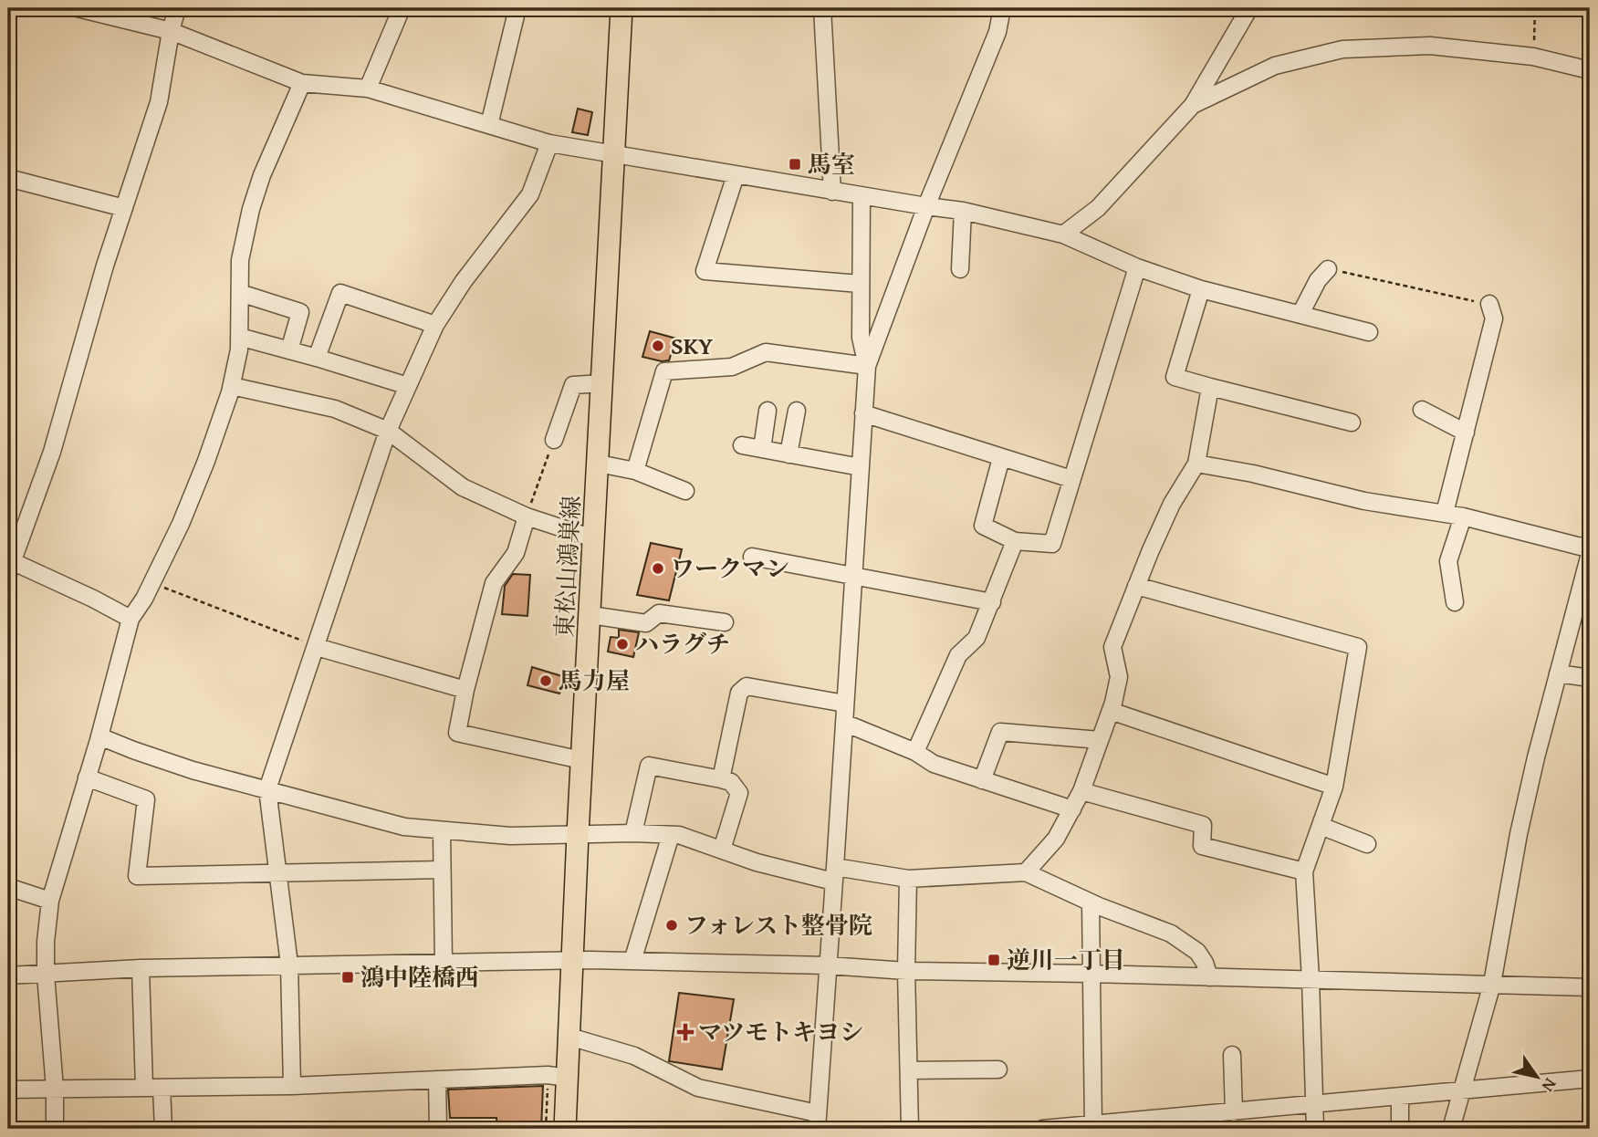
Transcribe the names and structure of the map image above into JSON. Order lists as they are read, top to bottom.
{
  "streets": {
    "main road": ["東松山鴻巣線"]
  },
  "places": {
    "transit": ["馬室", "逆川一丁目", "鴻中陸橋西"],
    "other": [
      "SKY",
      "ワークマン",
      "ハラグチ",
      "馬力屋",
      "フォレスト整骨院"
    ],
    "health": ["マツモトキヨシ"]
  },
  "north": "bottom right"
}
